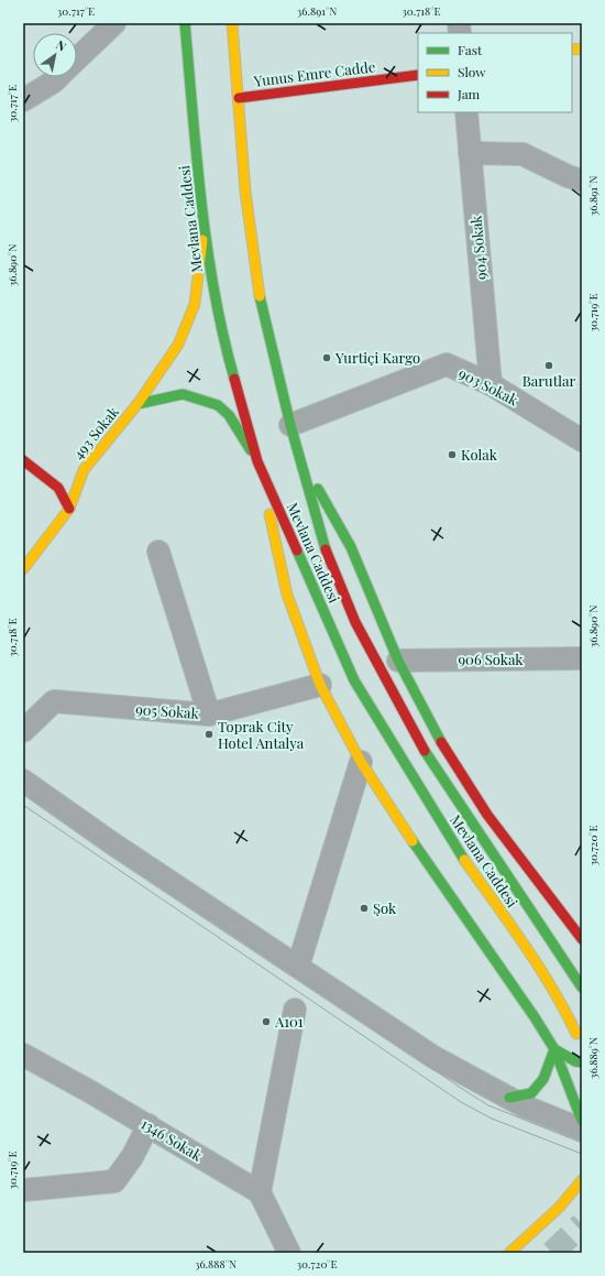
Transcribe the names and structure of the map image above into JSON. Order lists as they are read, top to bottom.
{
  "streets": {
    "main road": ["Yunus Emre Cadde", "Mevlana Caddesi", "493 Sokak"],
    "street": [
      "904 Sokak",
      "903 Sokak",
      "906 Sokak",
      "905 Sokak",
      "1346 Sokak"
    ]
  },
  "crossings": [
    ["Yunus Emre Cadde", "Mevlana Caddesi"],
    ["Mevlana Caddesi", "903 Sokak"],
    ["Mevlana Caddesi", "493 Sokak"],
    ["904 Sokak", "903 Sokak"]
  ],
  "places": [
    "Yurtiçi Kargo",
    "Barutlar",
    "Kolak",
    "Toprak City Hotel Antalya",
    "Şok",
    "A101"
  ],
  "legend": ["Fast", "Slow", "Jam"],
  "north": "top right",
  "coordinates": [
    "30.717°E",
    "36.891°N",
    "30.718°E",
    "36.890°N",
    "30.719°E",
    "30.720°E",
    "36.889°N",
    "36.888°N"
  ]
}
